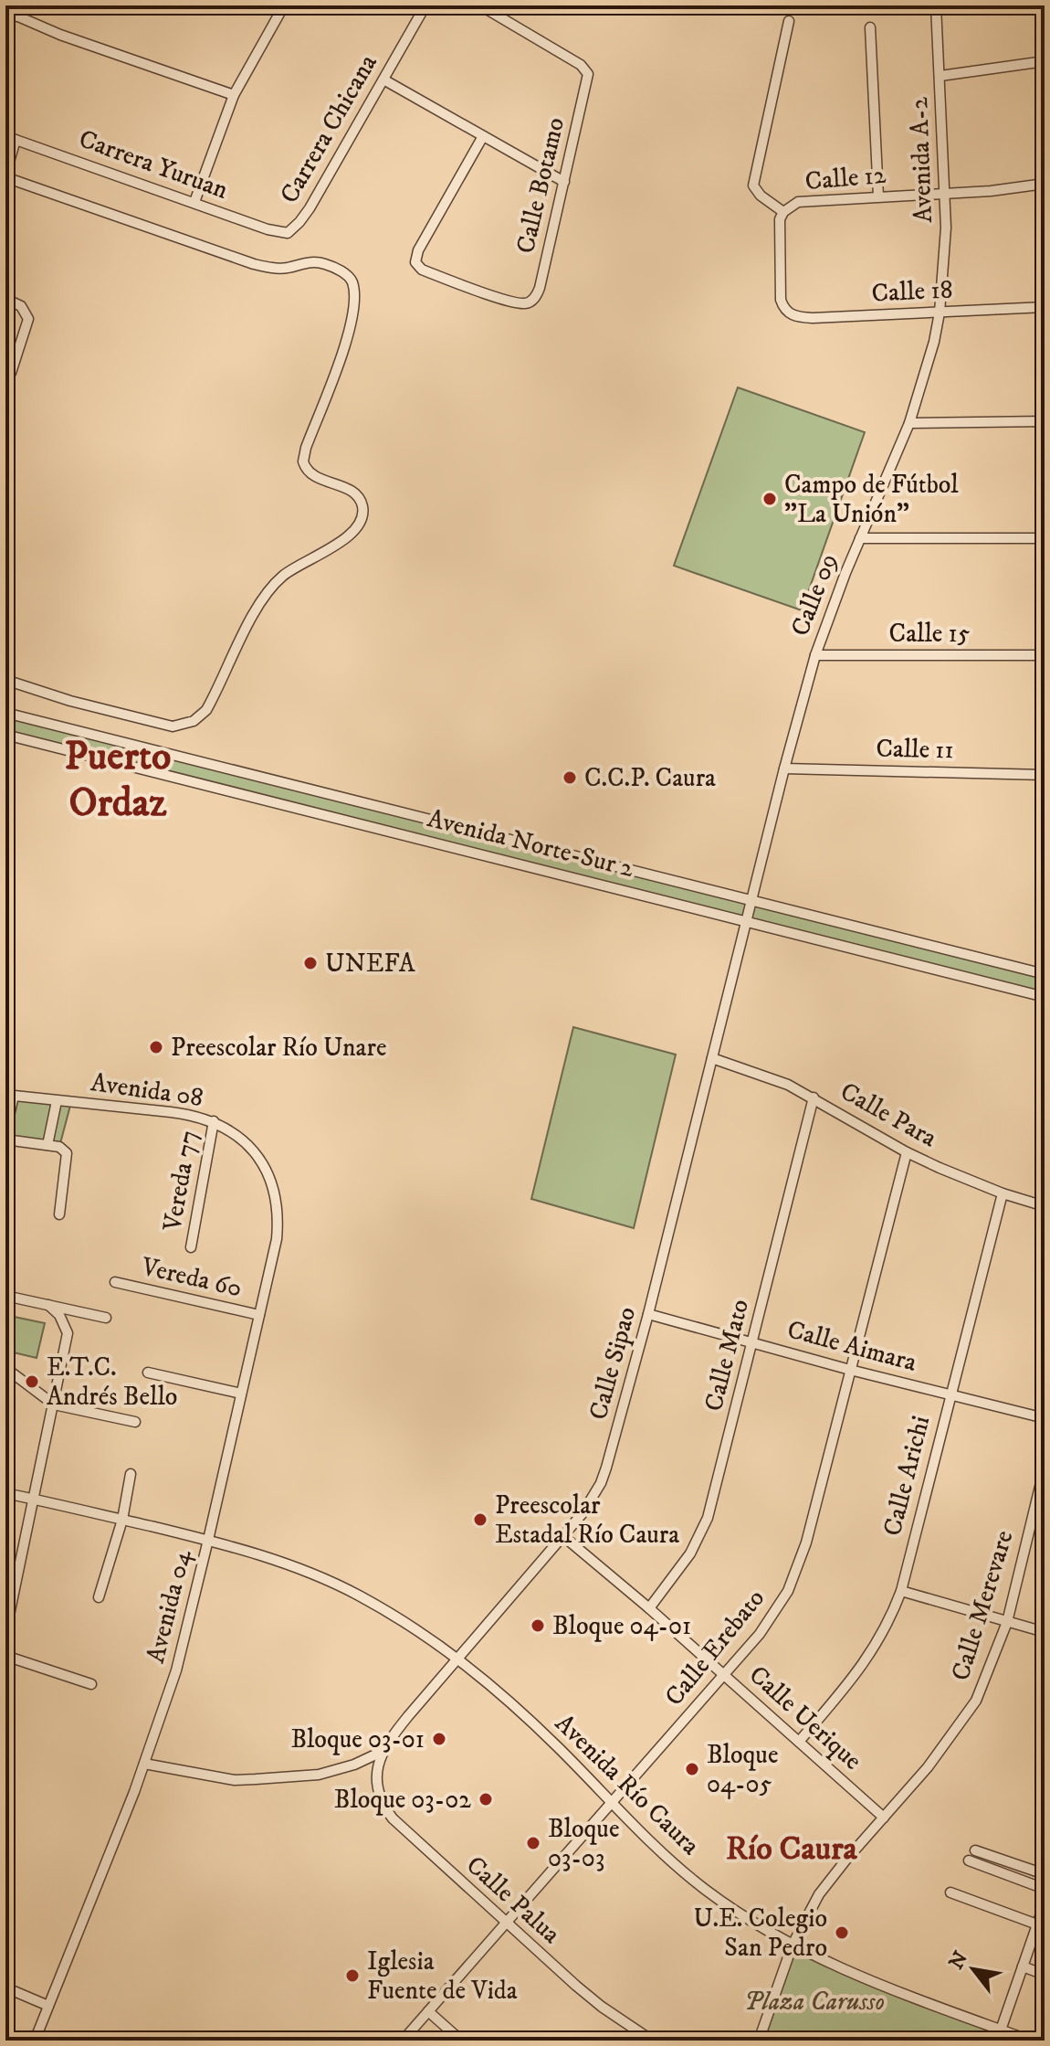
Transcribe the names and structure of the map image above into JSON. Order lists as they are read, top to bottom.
{
  "streets": {
    "street": [
      "Carrera Chicana",
      "Avenida A-2",
      "Carrera Yuruan",
      "Calle 12",
      "Calle Botamo",
      "Calle 18",
      "Calle 09",
      "Calle 15",
      "Calle 11",
      "Avenida Norte-Sur 2",
      "Avenida 08",
      "Calle Para",
      "Vereda 77",
      "Vereda 60",
      "Calle Aimara",
      "Calle Mato",
      "Calle Sipao",
      "Calle Arichi",
      "Calle Merevare",
      "Avenida 04",
      "Calle Erebato",
      "Calle Uerique",
      "Avenida Río Caura",
      "Calle Palua"
    ]
  },
  "crossings": [
    ["Carrera Chicana", "Carrera Yuruan"],
    ["Avenida A-2", "Calle 12"],
    ["Avenida A-2", "Calle 18"],
    ["Avenida A-2", "Calle 09"],
    ["Calle 12", "Calle 18"],
    ["Calle 18", "Calle 09"],
    ["Calle 09", "Calle 15"],
    ["Calle 09", "Calle 11"],
    ["Calle 09", "Avenida Norte-Sur 2"],
    ["Calle 09", "Calle Sipao"],
    ["Avenida Norte-Sur 2", "Calle Sipao"],
    ["Avenida 08", "Vereda 77"],
    ["Avenida 08", "Avenida 04"],
    ["Calle Para", "Calle Mato"],
    ["Calle Para", "Calle Sipao"],
    ["Calle Para", "Calle Arichi"],
    ["Calle Para", "Calle Erebato"],
    ["Vereda 60", "Avenida 04"],
    ["Calle Aimara", "Calle Mato"],
    ["Calle Aimara", "Calle Sipao"],
    ["Calle Aimara", "Calle Arichi"],
    ["Calle Aimara", "Calle Erebato"],
    ["Calle Mato", "Calle Uerique"],
    ["Calle Sipao", "Calle Uerique"],
    ["Calle Sipao", "Avenida Río Caura"],
    ["Calle Sipao", "Calle Palua"],
    ["Calle Arichi", "Calle Uerique"],
    ["Calle Merevare", "Calle Uerique"],
    ["Calle Merevare", "Avenida Río Caura"],
    ["Avenida 04", "Avenida Río Caura"],
    ["Calle Erebato", "Calle Uerique"],
    ["Calle Erebato", "Avenida Río Caura"],
    ["Calle Erebato", "Calle Palua"]
  ],
  "districts": ["Puerto Ordaz", "Río Caura"],
  "parks": ["Plaza Carusso"],
  "places": [
    "Campo de Fútbol \"La Unión\"",
    "C.C.P. Caura",
    "UNEFA",
    "Preescolar Río Unare",
    "E.T.C. Andrés Bello",
    "Preescolar Estadal Río Caura",
    "Bloque 04-01",
    "Bloque 03-01",
    "Bloque 04-05",
    "Bloque 03-02",
    "Bloque 03-03",
    "U.E. Colegio San Pedro",
    "Iglesia Fuente de Vida"
  ],
  "north": "top left"
}
